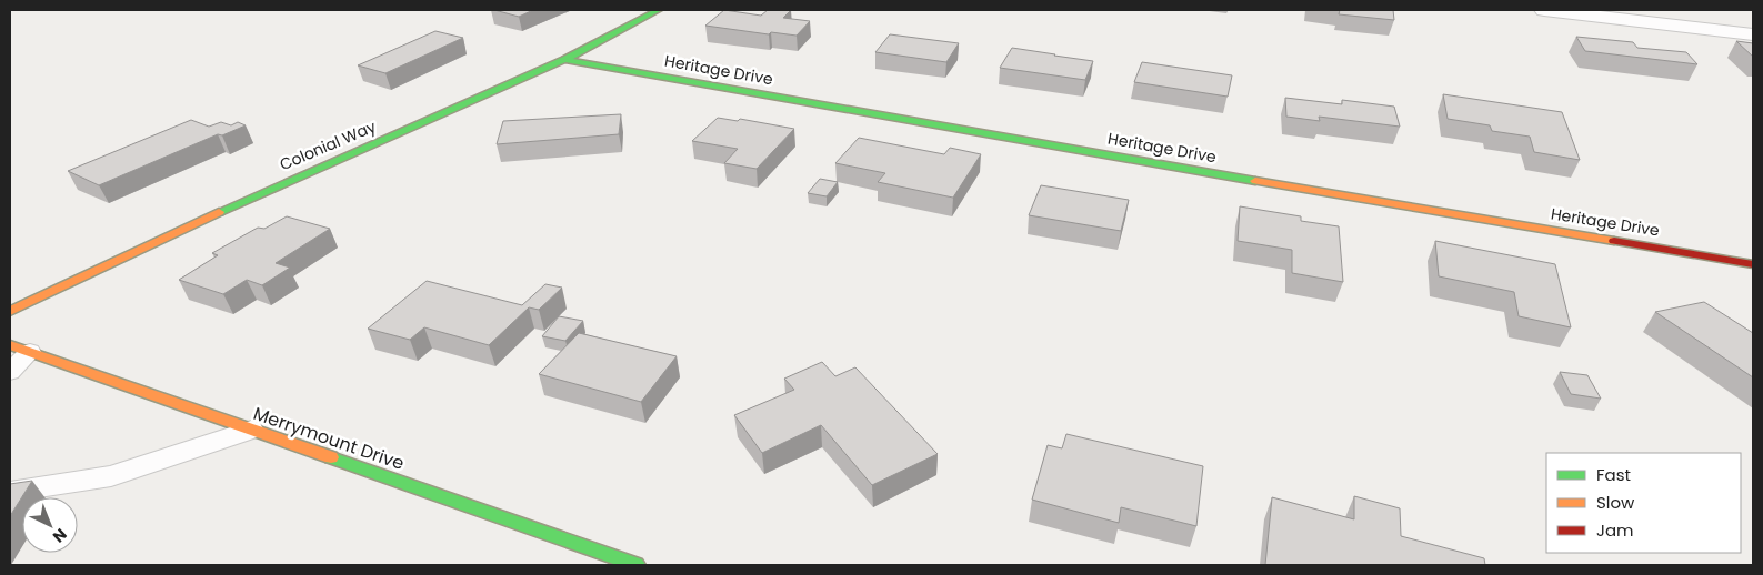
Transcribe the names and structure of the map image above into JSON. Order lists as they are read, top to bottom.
{
  "streets": {
    "street": ["Heritage Drive", "Colonial Way", "Merrymount Drive"]
  },
  "crossings": [
    ["Heritage Drive", "Colonial Way"]
  ],
  "legend": ["Fast", "Slow", "Jam"],
  "north": "bottom right"
}
